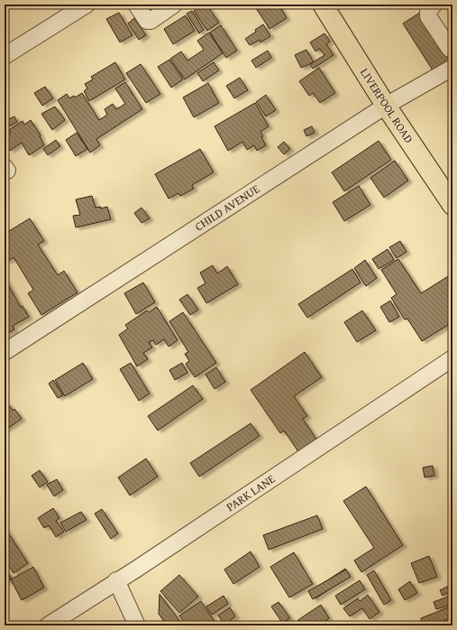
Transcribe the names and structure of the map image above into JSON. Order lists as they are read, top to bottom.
{
  "streets": {
    "main road": ["LIVERPOOL ROAD"],
    "street": ["CHILD AVENUE", "PARK LANE"]
  },
  "crossings": [
    ["LIVERPOOL ROAD", "CHILD AVENUE"]
  ]
}
